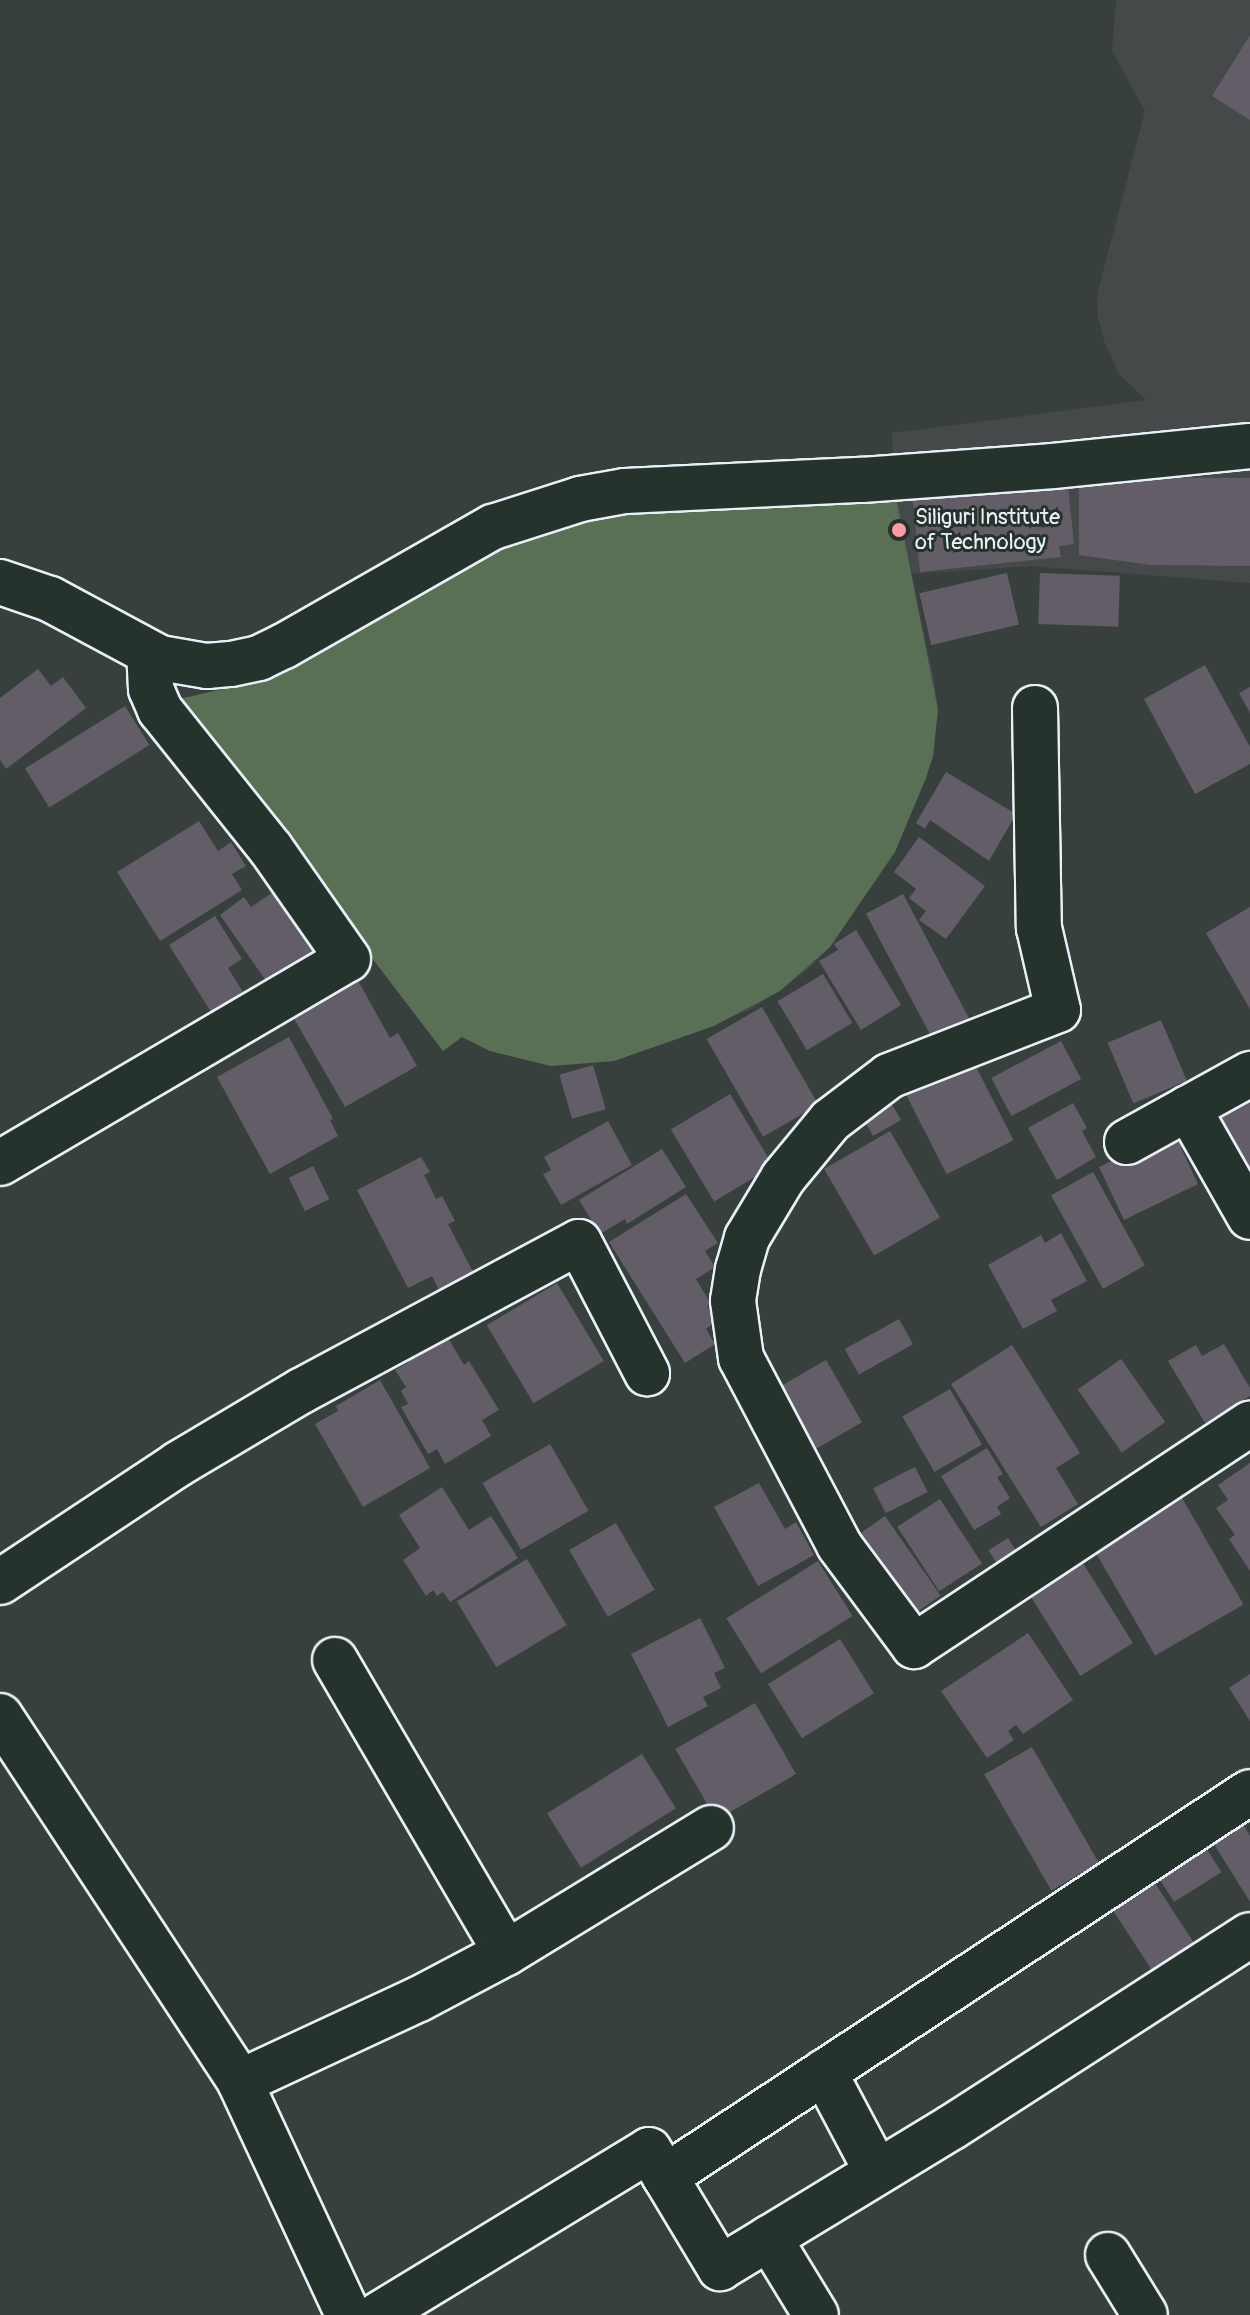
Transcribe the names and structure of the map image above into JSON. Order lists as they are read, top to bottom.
{
  "places": ["Siliguri Institute of Technology"]
}
